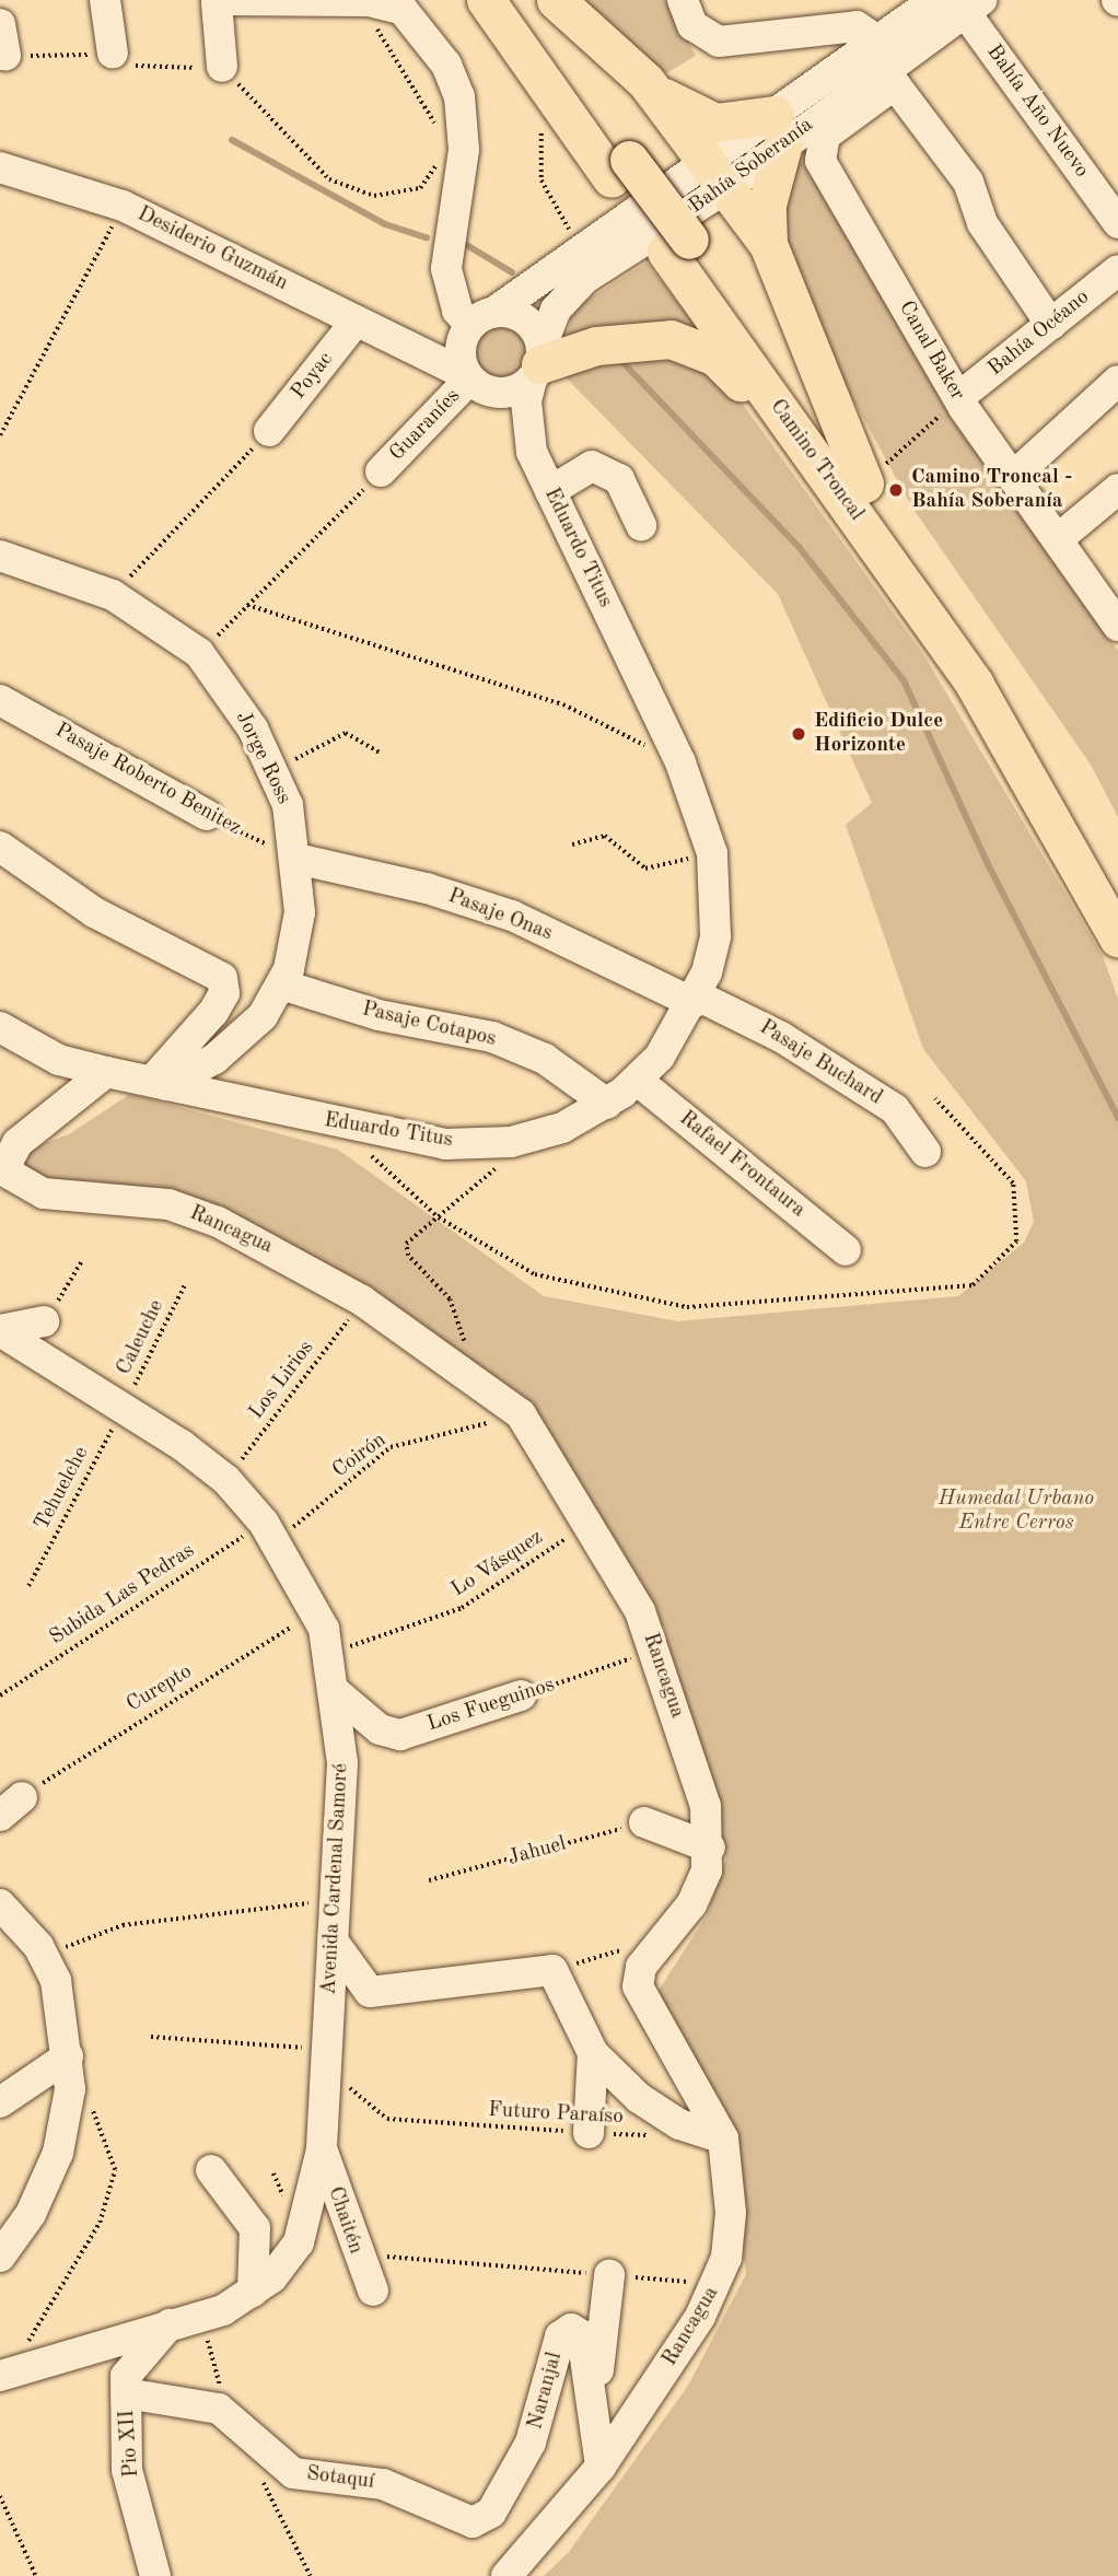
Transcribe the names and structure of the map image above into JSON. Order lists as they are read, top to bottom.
{
  "streets": {
    "main road": ["Camino Troncal"],
    "street": [
      "Bahía Año Nuevo",
      "Bahía Soberanía",
      "Desiderio Guzmán",
      "Bahía Océano",
      "Canal Baker",
      "Poyac",
      "Guaraníes",
      "Eduardo Titus",
      "Jorge Ross",
      "Pasaje Roberto Benitez",
      "Pasaje Onas",
      "Pasaje Cotapos",
      "Pasaje Buchard",
      "Rafael Frontaura",
      "Rancagua",
      "Los Fueguinos",
      "Avenida Cardenal Samoré",
      "Chaitén",
      "Naranjal",
      "Pio XII",
      "Sotaquí"
    ],
    "path": [
      "Caleuche",
      "Los Lirios",
      "Coirón",
      "Tehuelche",
      "Lo Vásquez",
      "Subida Las Pedras",
      "Curepto",
      "Jahuel",
      "Futuro Paraíso"
    ]
  },
  "crossings": [
    ["Bahía Año Nuevo", "Bahía Soberanía"],
    ["Bahía Soberanía", "Desiderio Guzmán"],
    ["Bahía Soberanía", "Canal Baker"],
    ["Bahía Soberanía", "Guaraníes"],
    ["Bahía Soberanía", "Eduardo Titus"],
    ["Desiderio Guzmán", "Poyac"],
    ["Desiderio Guzmán", "Guaraníes"],
    ["Desiderio Guzmán", "Eduardo Titus"],
    ["Bahía Océano", "Canal Baker"],
    ["Guaraníes", "Eduardo Titus"],
    ["Eduardo Titus", "Jorge Ross"],
    ["Eduardo Titus", "Pasaje Onas"],
    ["Eduardo Titus", "Pasaje Cotapos"],
    ["Eduardo Titus", "Pasaje Buchard"],
    ["Eduardo Titus", "Rafael Frontaura"],
    ["Eduardo Titus", "Rancagua"],
    ["Jorge Ross", "Pasaje Roberto Benitez"],
    ["Jorge Ross", "Pasaje Onas"],
    ["Jorge Ross", "Pasaje Cotapos"],
    ["Pasaje Roberto Benitez", "Pasaje Onas"],
    ["Pasaje Onas", "Pasaje Buchard"],
    ["Rancagua", "Los Lirios"],
    ["Rancagua", "Coirón"],
    ["Rancagua", "Lo Vásquez"],
    ["Rancagua", "Los Fueguinos"],
    ["Rancagua", "Naranjal"],
    ["Caleuche", "Tehuelche"],
    ["Caleuche", "Avenida Cardenal Samoré"],
    ["Los Lirios", "Avenida Cardenal Samoré"],
    ["Coirón", "Subida Las Pedras"],
    ["Coirón", "Avenida Cardenal Samoré"],
    ["Tehuelche", "Avenida Cardenal Samoré"],
    ["Lo Vásquez", "Avenida Cardenal Samoré"],
    ["Subida Las Pedras", "Avenida Cardenal Samoré"],
    ["Curepto", "Avenida Cardenal Samoré"],
    ["Los Fueguinos", "Avenida Cardenal Samoré"],
    ["Avenida Cardenal Samoré", "Futuro Paraíso"],
    ["Avenida Cardenal Samoré", "Chaitén"],
    ["Avenida Cardenal Samoré", "Pio XII"],
    ["Naranjal", "Sotaquí"],
    ["Pio XII", "Sotaquí"]
  ],
  "parks": ["Humedal Urbano Entre Cerros"],
  "places": ["Camino Troncal - Bahía Soberanía", "Edificio Dulce Horizonte"]
}
